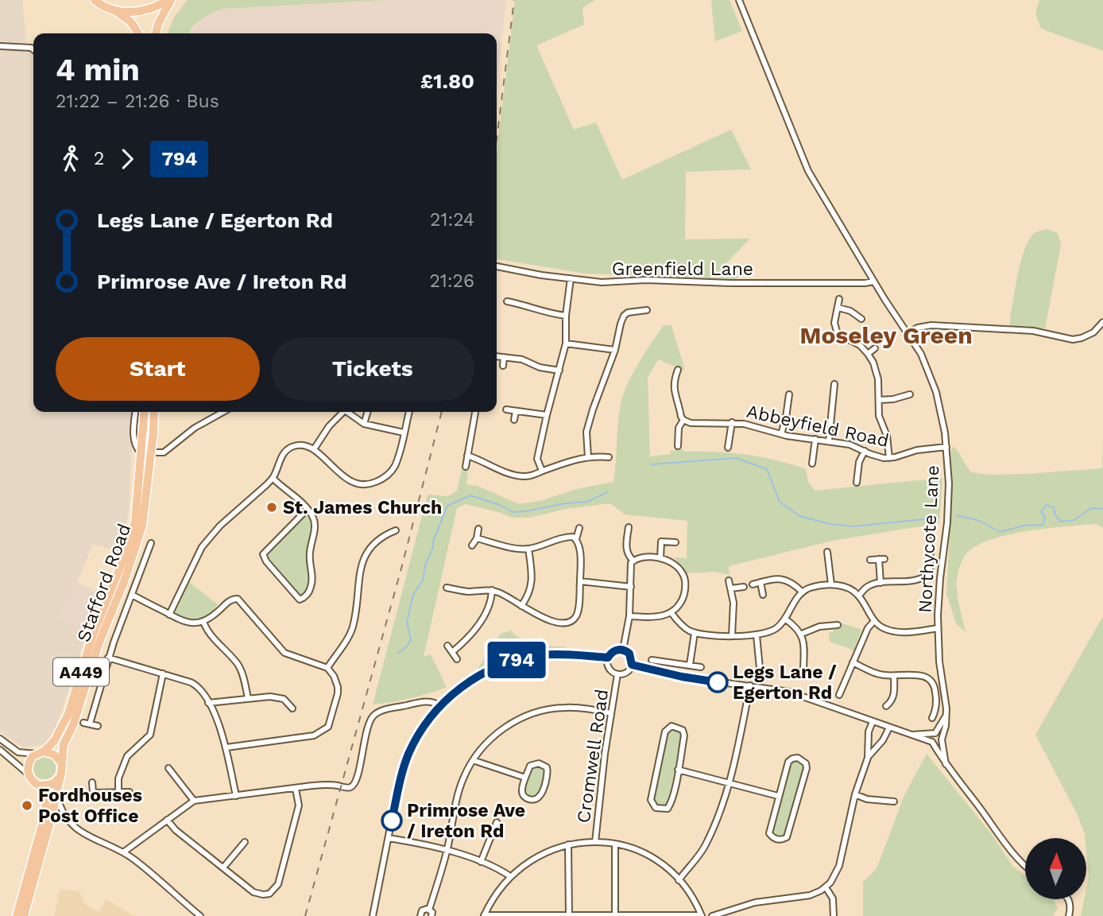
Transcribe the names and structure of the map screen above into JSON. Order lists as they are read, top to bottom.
{
  "streets": {
    "highway": ["Stafford Road", "A449"],
    "street": [
      "Greenfield Lane",
      "Abbeyfield Road",
      "Northycote Lane",
      "Cromwell Road"
    ]
  },
  "crossings": [
    ["Greenfield Lane", "Northycote Lane"],
    ["Abbeyfield Road", "Northycote Lane"],
    ["Stafford Road", "A449"]
  ],
  "districts": ["Moseley Green"],
  "places": [
    "St. James Church",
    "Legs Lane / Egerton Rd",
    "Fordhouses Post Office",
    "Primrose Ave / Ireton Rd"
  ],
  "lines": ["bus line 794"],
  "north": "top",
  "page": {
    "on_map": "794",
    "heading": ["4 min", "21:22 – 21:26 · Bus", "£1.80"],
    "legs": ["2", "794"],
    "list": [
      {
        "name": "Legs Lane / Egerton Rd",
        "value": "21:24"
      },
      {
        "name": "Primrose Ave / Ireton Rd",
        "value": "21:26"
      }
    ],
    "buttons": ["Start", "Tickets"]
  }
}
